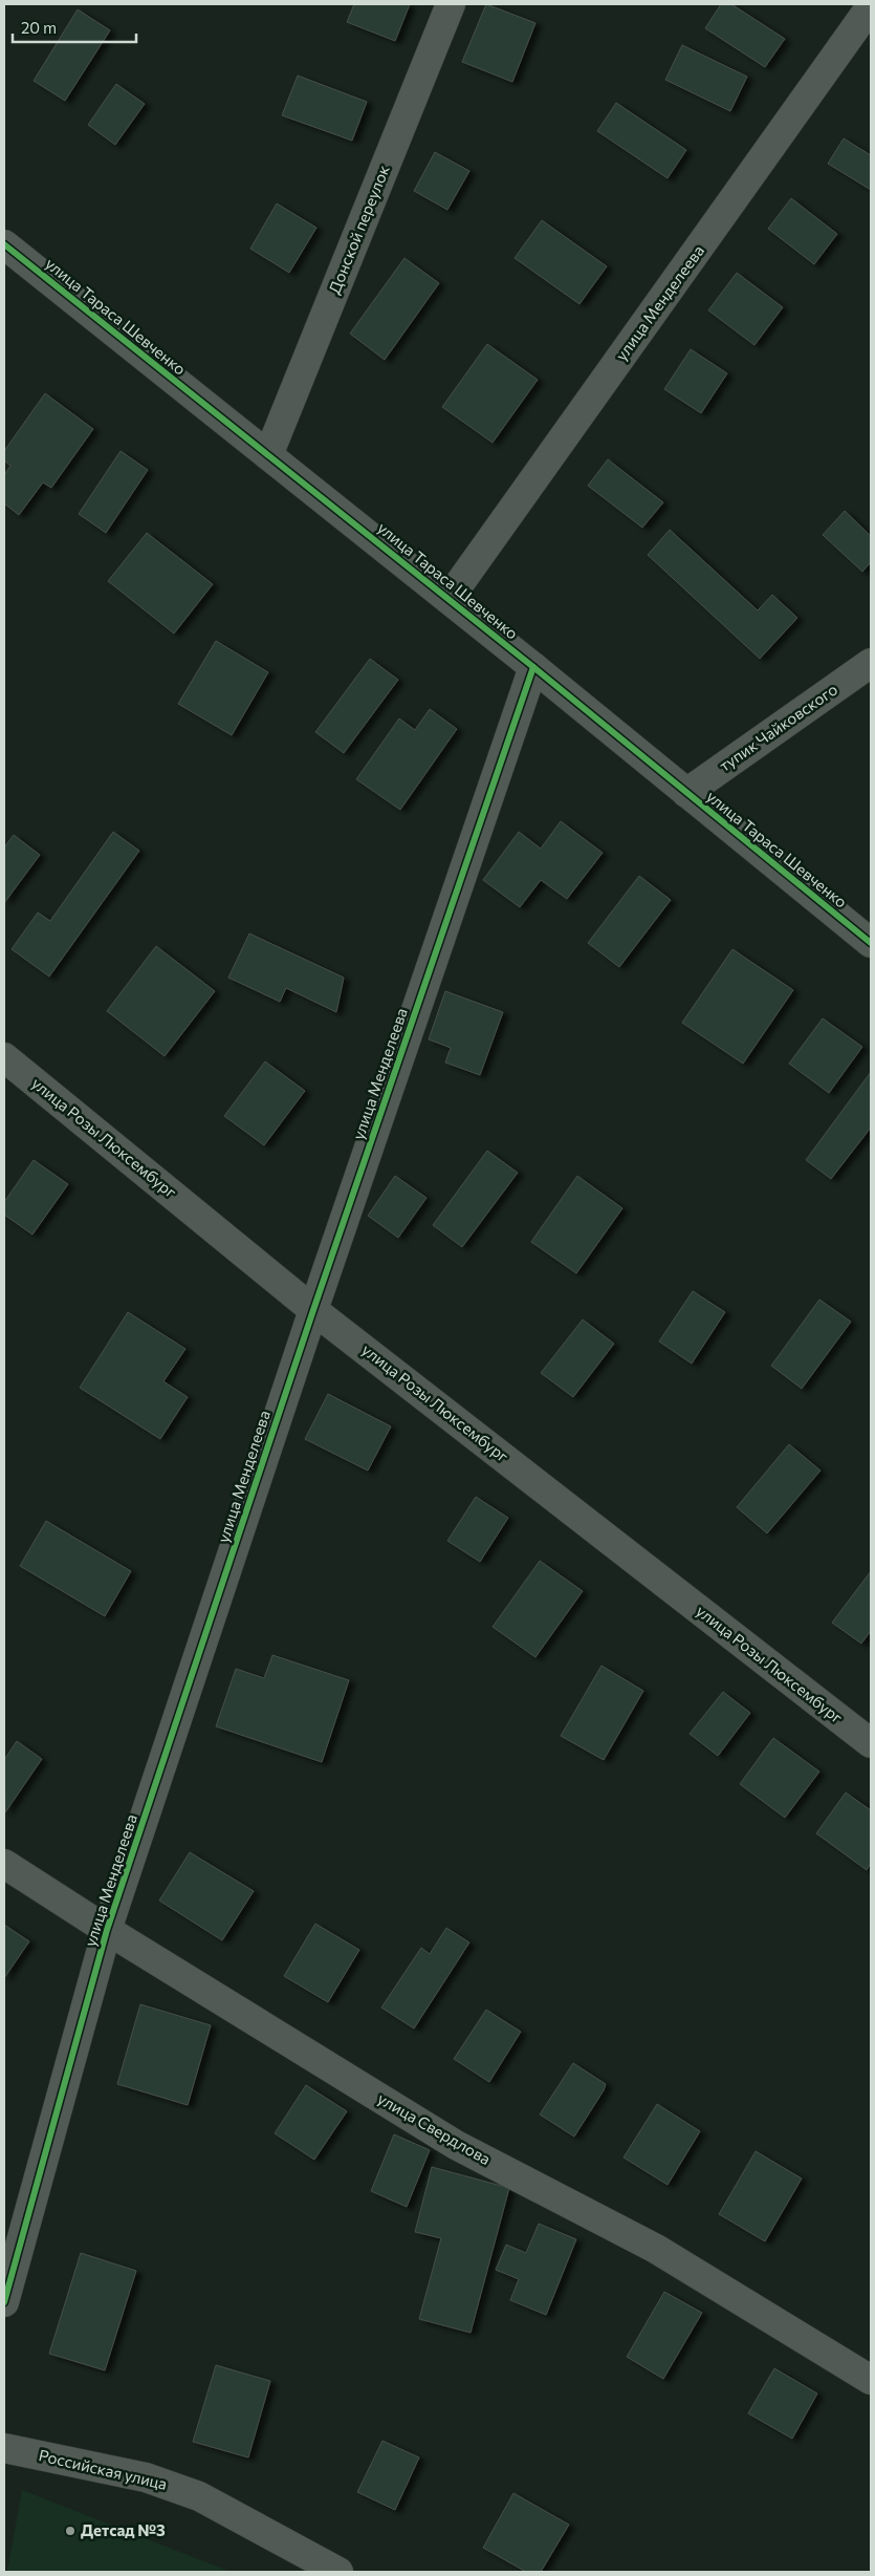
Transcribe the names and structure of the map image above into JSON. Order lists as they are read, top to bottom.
{
  "streets": {
    "street": [
      "Донской переулок",
      "улица Менделеева",
      "улица Тараса Шевченко",
      "тупик Чайковского",
      "улица Розы Люксембург",
      "улица Свердлова",
      "Российская улица"
    ]
  },
  "crossings": [
    ["Донской переулок", "улица Тараса Шевченко"],
    ["улица Менделеева", "улица Тараса Шевченко"],
    ["улица Менделеева", "улица Розы Люксембург"],
    ["улица Менделеева", "улица Свердлова"],
    ["улица Тараса Шевченко", "тупик Чайковского"]
  ],
  "places": ["Детсад №3"],
  "scale_bar": "20 m"
}
